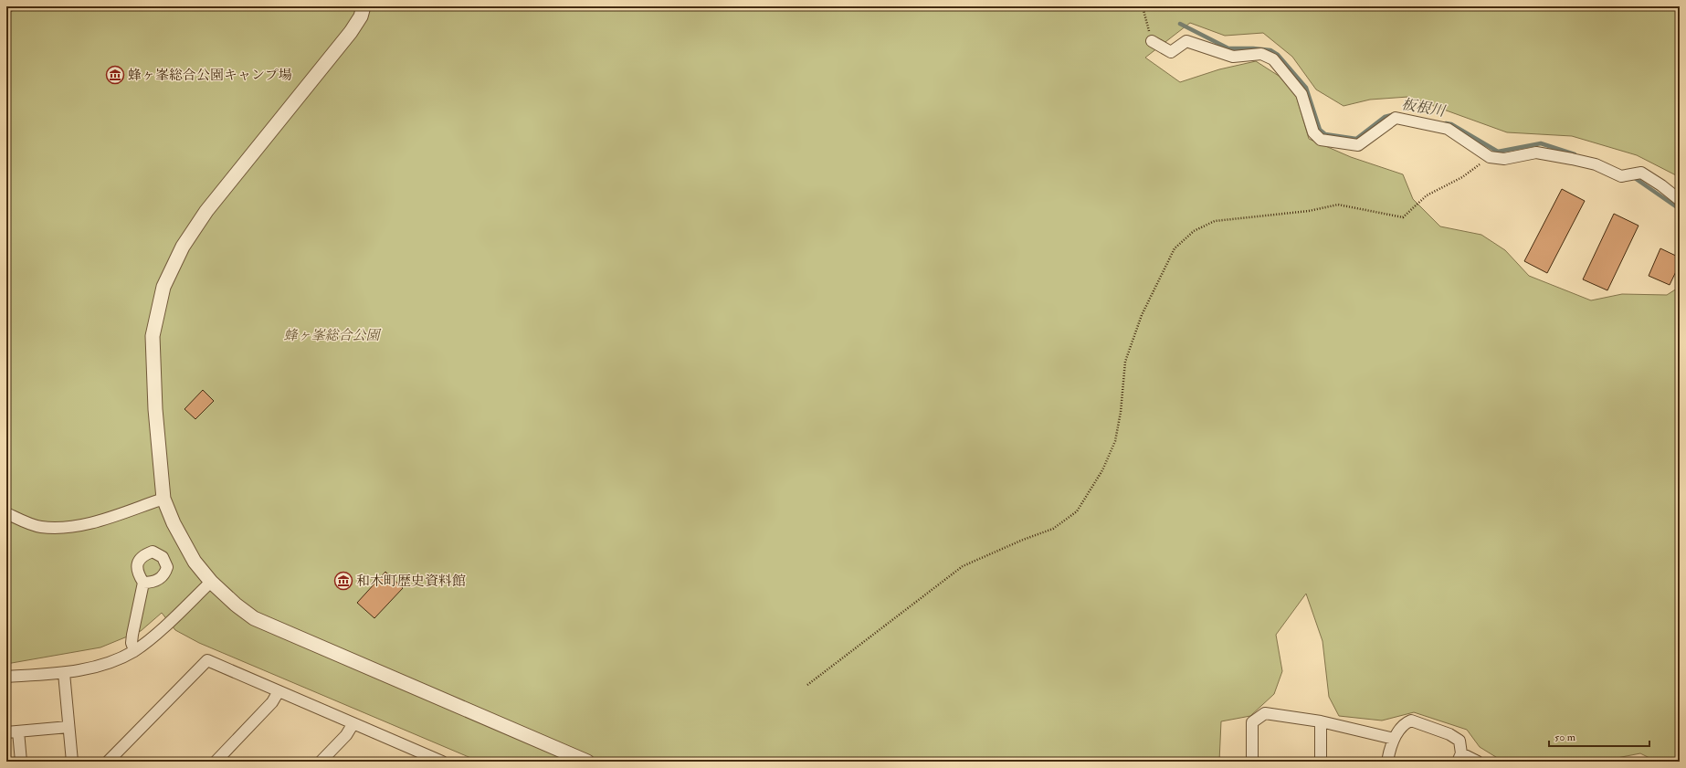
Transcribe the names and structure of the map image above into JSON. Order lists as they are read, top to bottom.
{
  "water": ["板根川"],
  "parks": ["蜂ヶ峯総合公園"],
  "places": {
    "museum": ["蜂ヶ峯総合公園キャンプ場", "和木町歴史資料館"]
  },
  "scale_bar": "50 m"
}
